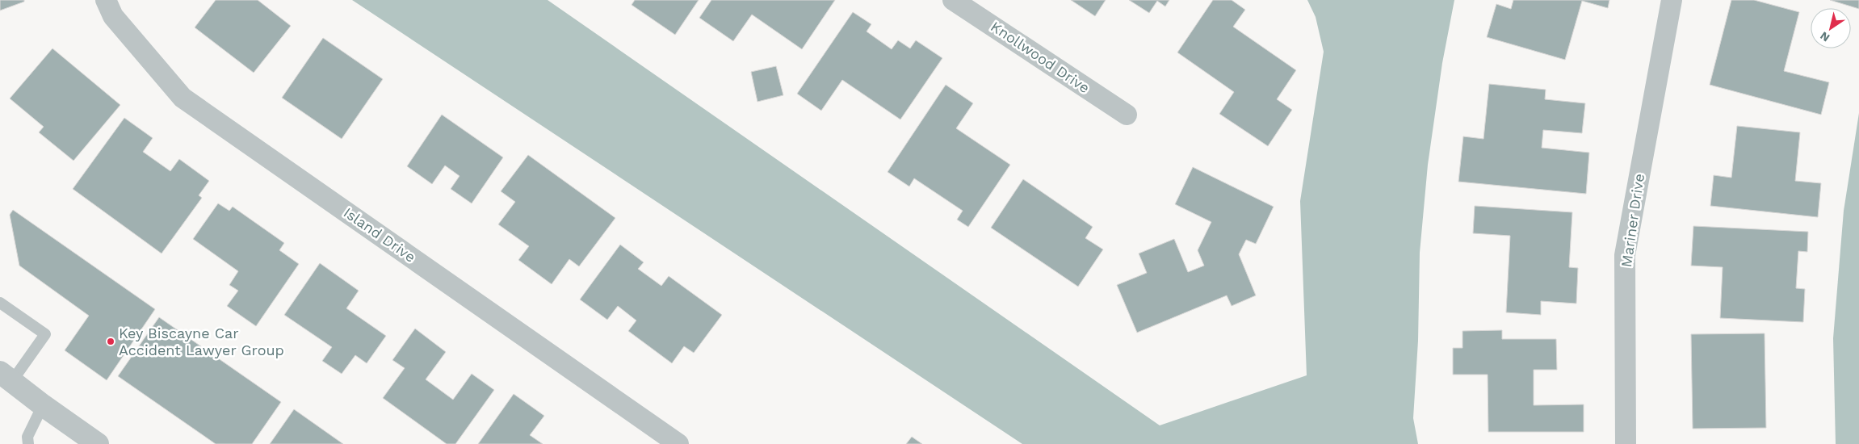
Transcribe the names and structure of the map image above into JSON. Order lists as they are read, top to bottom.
{
  "streets": {
    "street": ["Knollwood Drive", "Mariner Drive", "Island Drive"]
  },
  "places": ["Key Biscayne Car Accident Lawyer Group"],
  "north": "bottom left"
}
